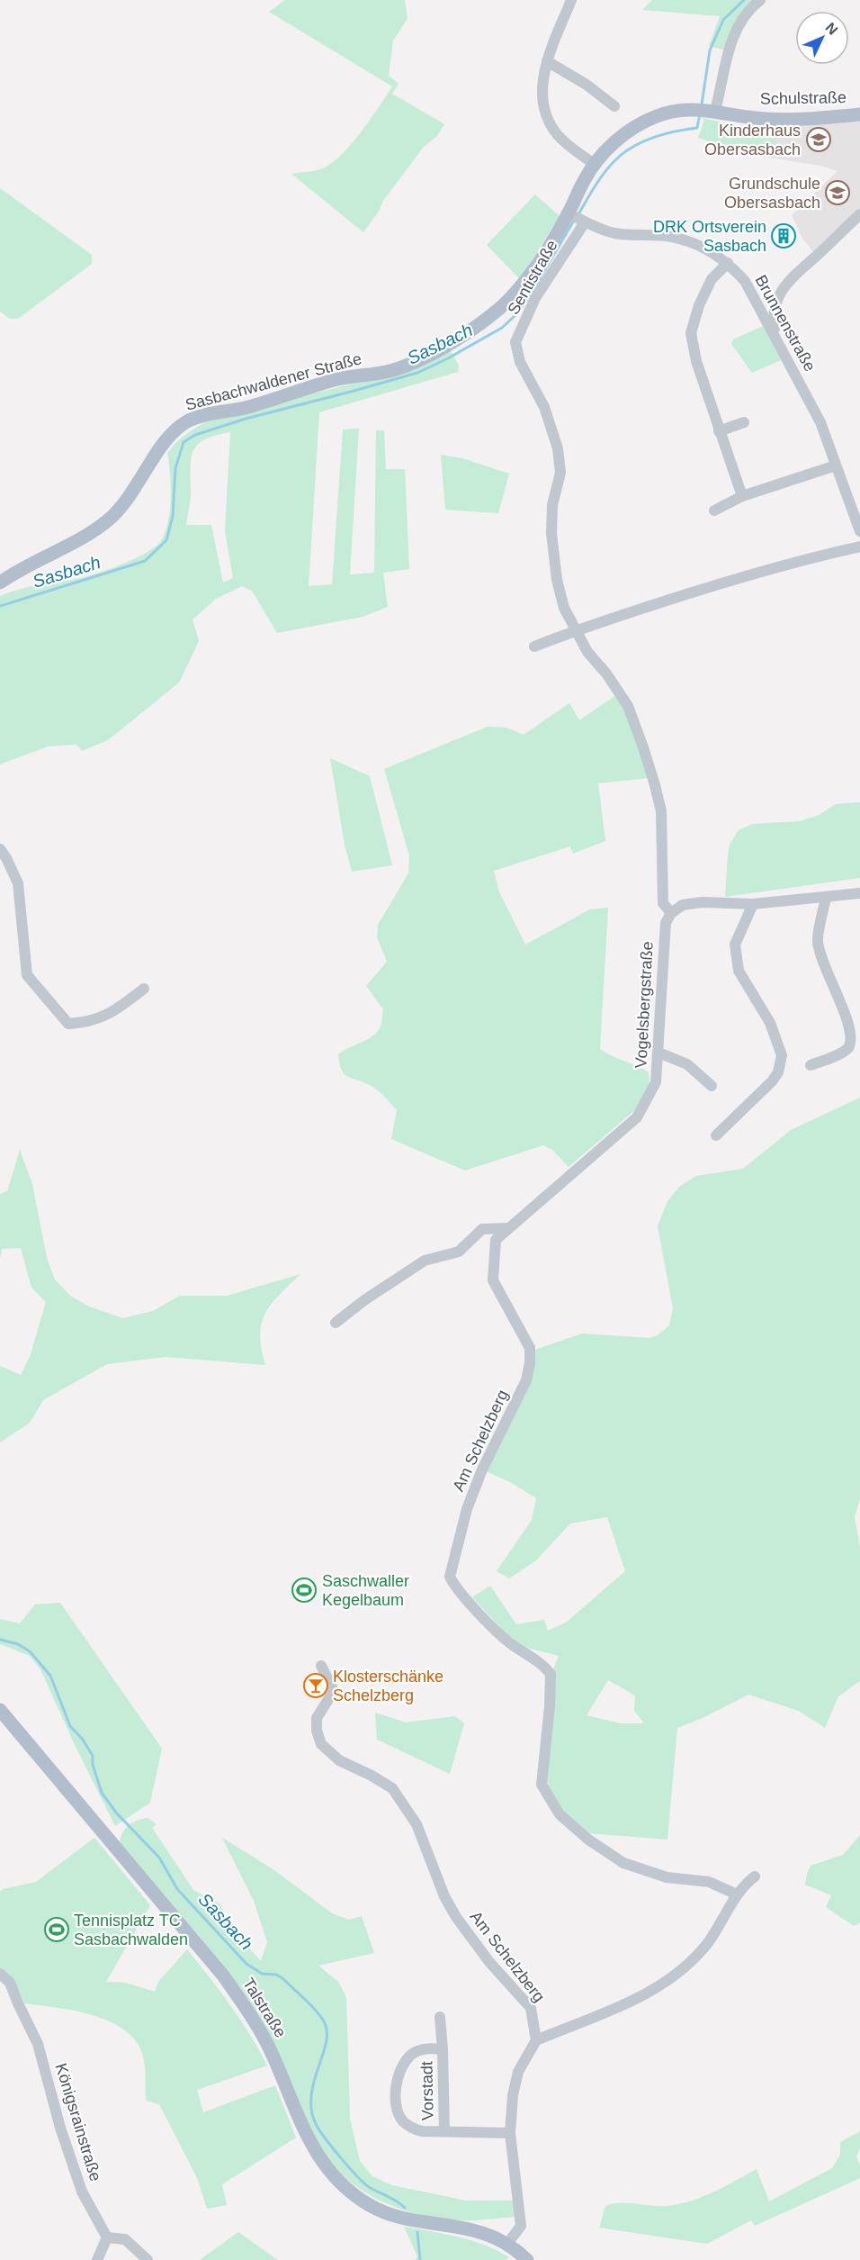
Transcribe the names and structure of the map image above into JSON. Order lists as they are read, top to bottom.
{
  "streets": {
    "main road": ["Schulstraße", "Sasbachwaldener Straße", "Talstraße"],
    "street": [
      "Sentistraße",
      "Brunnenstraße",
      "Vogelsbergstraße",
      "Am Schelzberg",
      "Vorstadt",
      "Königsrainstraße"
    ]
  },
  "crossings": [
    ["Schulstraße", "Sasbachwaldener Straße"],
    ["Sentistraße", "Brunnenstraße"],
    ["Sentistraße", "Sasbachwaldener Straße"],
    ["Sentistraße", "Vogelsbergstraße"],
    ["Brunnenstraße", "Sasbachwaldener Straße"],
    ["Vogelsbergstraße", "Am Schelzberg"]
  ],
  "water": ["Sasbach"],
  "places": {
    "school or university": ["Kinderhaus Obersasbach", "Grundschule Obersasbach"],
    "building": ["DRK Ortsverein Sasbach"],
    "sports": ["Saschwaller Kegelbaum", "Tennisplatz TC Sasbachwalden"],
    "bar": ["Klosterschänke Schelzberg"]
  },
  "north": "top right"
}
